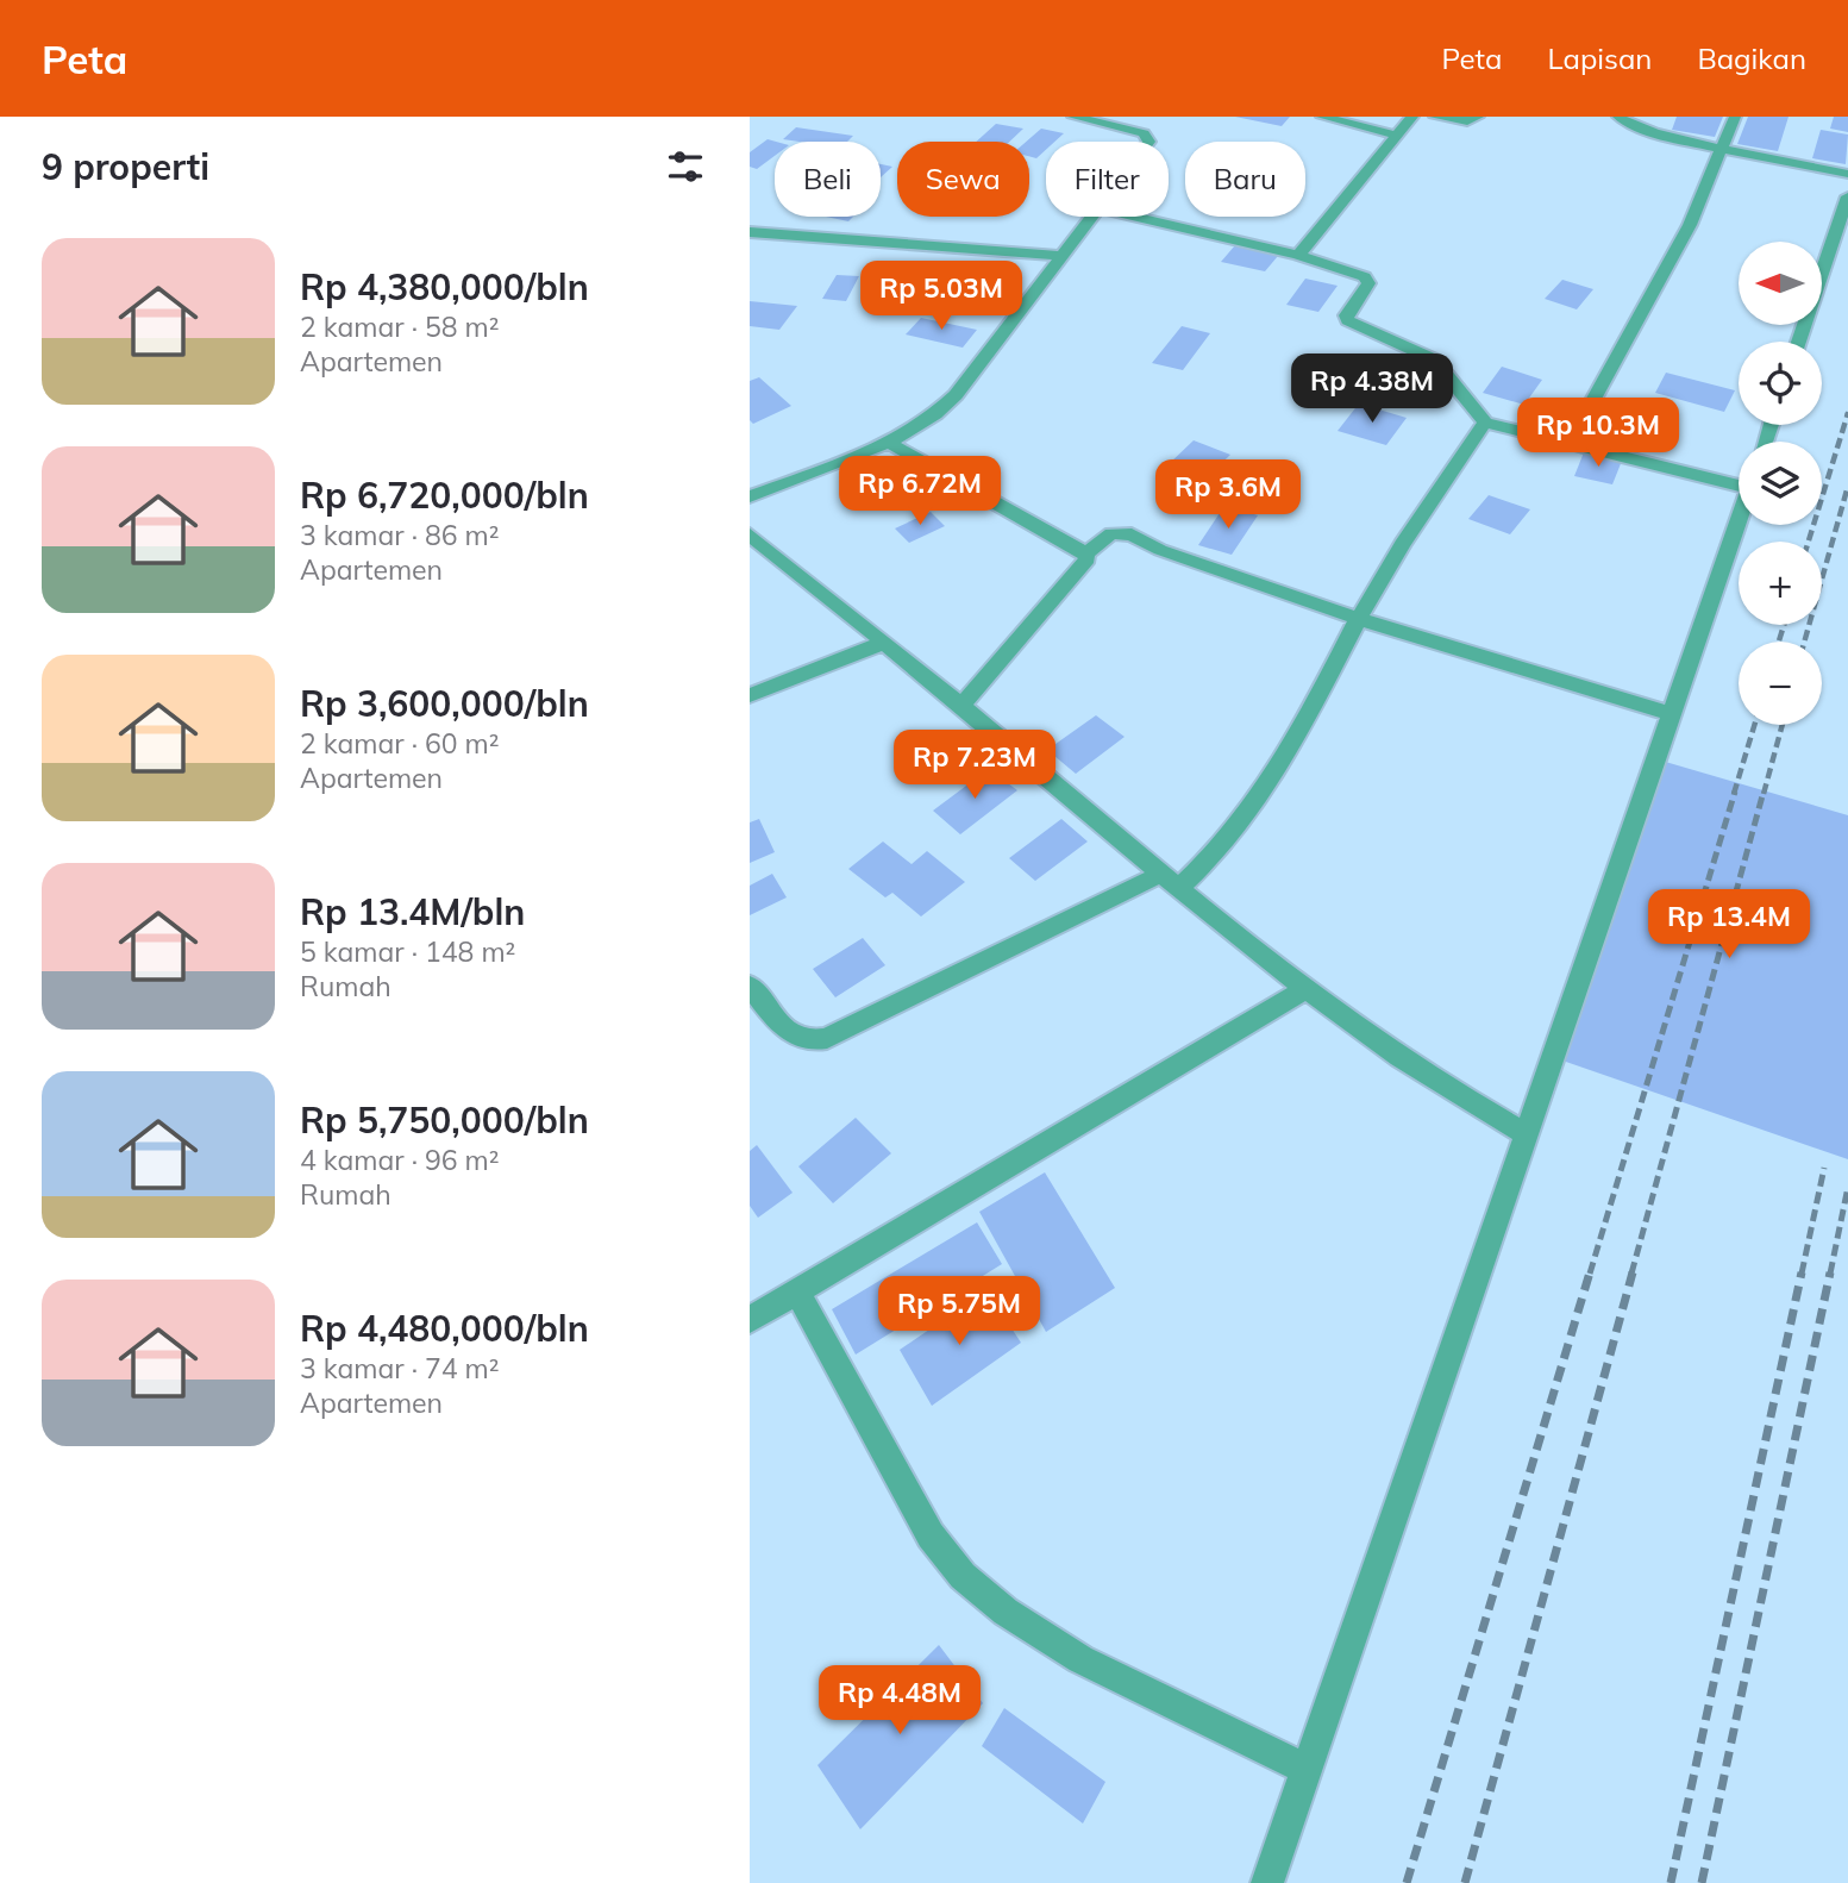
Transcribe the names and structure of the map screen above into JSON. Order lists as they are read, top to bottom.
{
  "north": "left",
  "page": {
    "header": "Peta",
    "nav": ["Peta", "Lapisan", "Bagikan"],
    "heading": "9 properti",
    "chip": [
      "Beli",
      "Sewa",
      "Filter",
      "Baru"
    ],
    "list": [
      {
        "name": "Rp 4,380,000/bln",
        "note": "2 kamar · 58 m² · Apartemen"
      },
      {
        "name": "Rp 6,720,000/bln",
        "note": "3 kamar · 86 m² · Apartemen"
      },
      {
        "name": "Rp 3,600,000/bln",
        "note": "2 kamar · 60 m² · Apartemen"
      },
      {
        "name": "Rp 13.4M/bln",
        "note": "5 kamar · 148 m² · Rumah"
      },
      {
        "name": "Rp 5,750,000/bln",
        "note": "4 kamar · 96 m² · Rumah"
      },
      {
        "name": "Rp 4,480,000/bln",
        "note": "3 kamar · 74 m² · Apartemen"
      }
    ],
    "map_buttons": ["+", "−"],
    "price": [
      "Rp 5.03M",
      "Rp 4.38M",
      "Rp 10.3M",
      "Rp 6.72M",
      "Rp 3.6M",
      "Rp 7.23M",
      "Rp 13.4M",
      "Rp 5.75M",
      "Rp 4.48M"
    ]
  }
}
